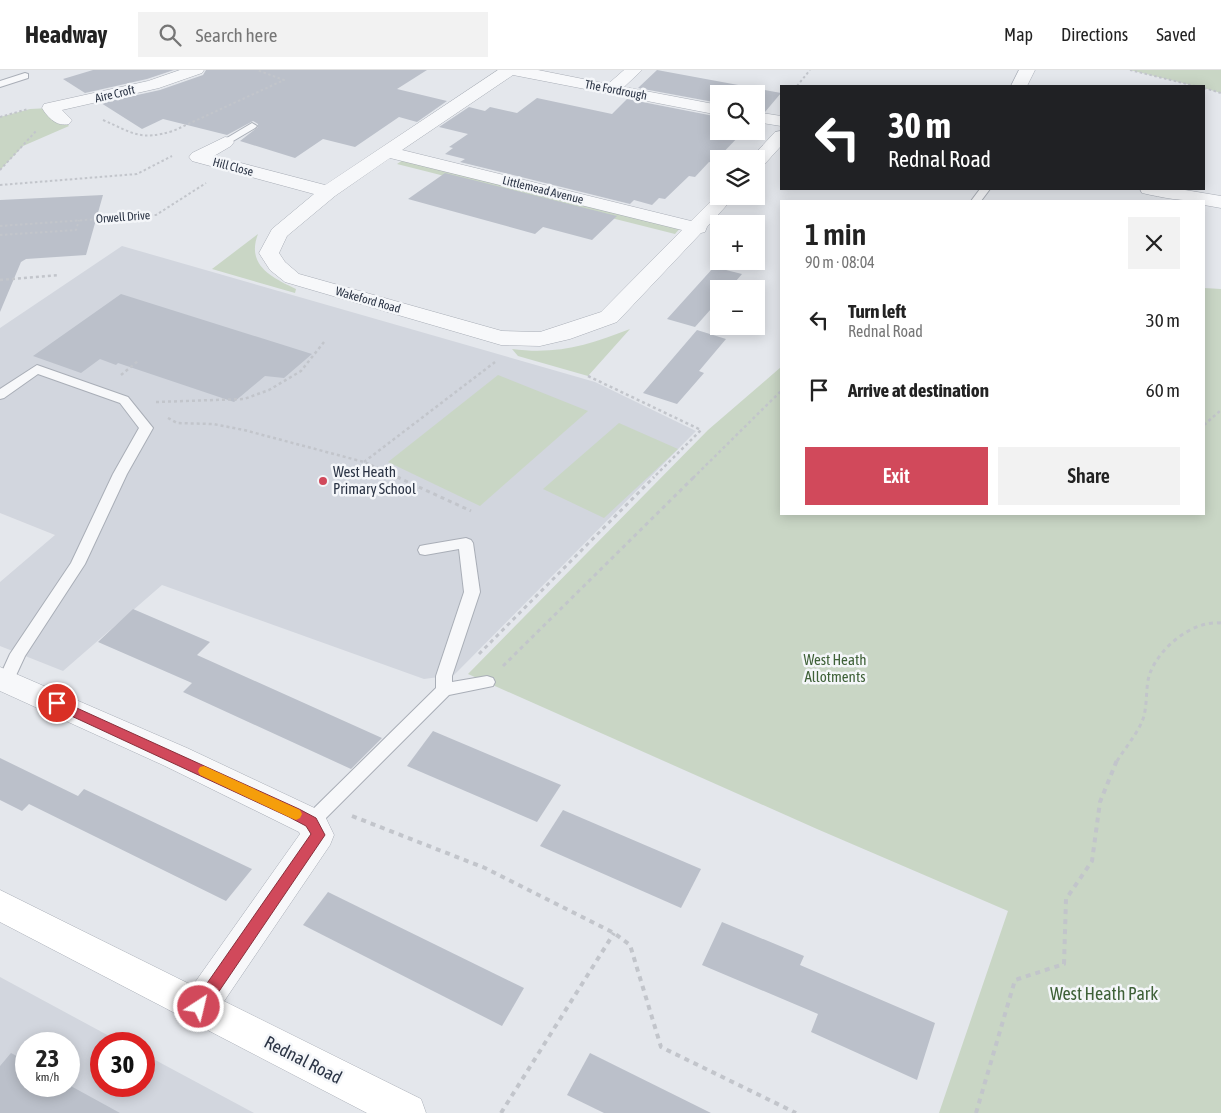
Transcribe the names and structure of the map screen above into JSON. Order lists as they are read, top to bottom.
{
  "streets": {
    "street": [
      "The Fordrough",
      "Aire Croft",
      "Hill Close",
      "Littlemead Avenue",
      "Wakeford Road",
      "Rednal Road"
    ],
    "path": ["Orwell Drive"]
  },
  "crossings": [
    ["The Fordrough", "Wakeford Road"],
    ["Hill Close", "Orwell Drive"],
    ["Hill Close", "Wakeford Road"],
    ["Littlemead Avenue", "Wakeford Road"]
  ],
  "parks": ["West Heath Allotments", "West Heath Park"],
  "places": ["West Heath Primary School"],
  "page": {
    "header": "Headway",
    "search": "Search here",
    "nav": ["Map", "Directions", "Saved"],
    "map_buttons": ["+", "−"],
    "turn": ["30 m", "Rednal Road"],
    "heading": ["1 min", "90 m · 08:04"],
    "list": [
      {
        "name": "Turn left",
        "note": "Rednal Road",
        "value": "30 m"
      },
      {
        "name": "Arrive at destination",
        "value": "60 m"
      }
    ],
    "buttons": ["Exit", "Share"],
    "speed": "23 km/h",
    "limit": "30"
  }
}
